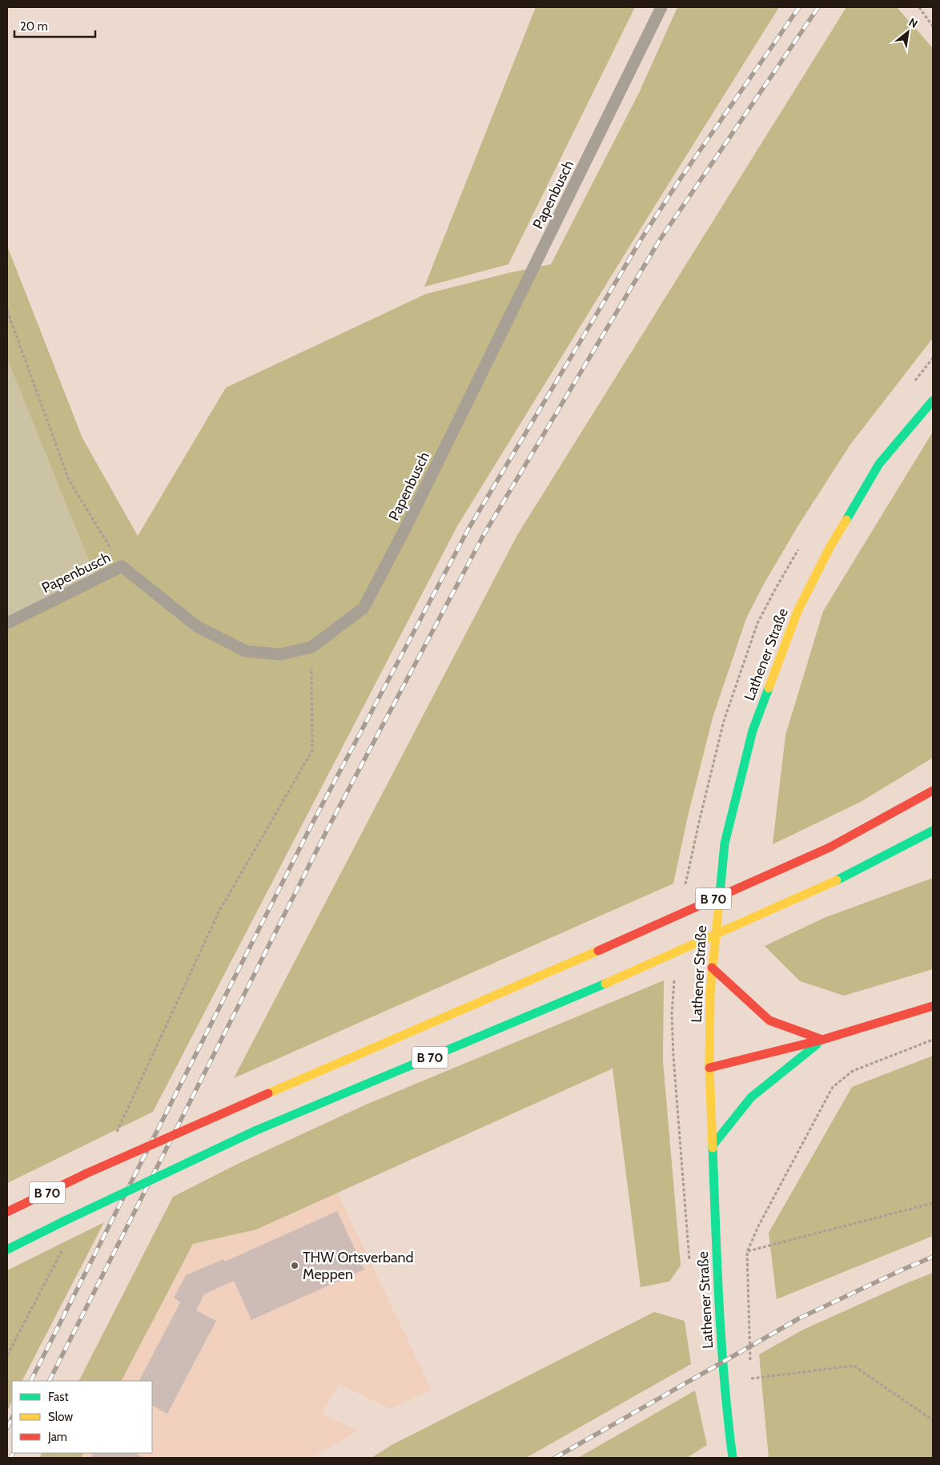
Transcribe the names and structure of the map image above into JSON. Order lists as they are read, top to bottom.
{
  "streets": {
    "main road": ["Lathener Straße", "B 70"],
    "lane": ["Papenbusch"]
  },
  "places": ["THW Ortsverband Meppen"],
  "legend": ["Fast", "Slow", "Jam"],
  "scale_bar": "20 m",
  "north": "top right"
}
